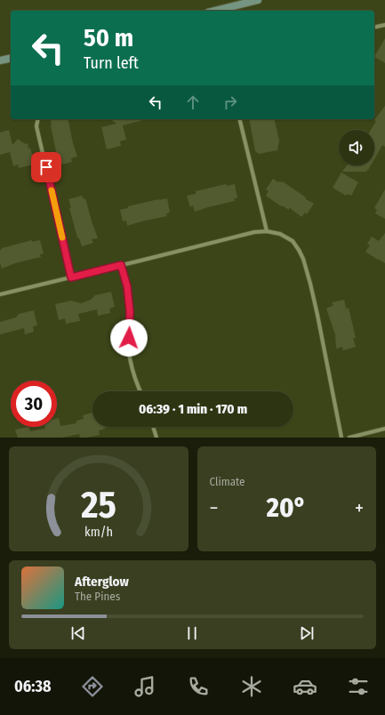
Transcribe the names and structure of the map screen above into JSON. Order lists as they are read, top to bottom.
{
  "page": {
    "turn": ["50 m", "Turn left"],
    "limit": "30",
    "trip": "06:39 · 1 min · 170 m",
    "tile": "Climate",
    "heat": ["−", "20°", "+"],
    "song": ["Afterglow", "The Pines"],
    "tabs": "06:38",
    "gauge": ["25", "km/h"]
  }
}
